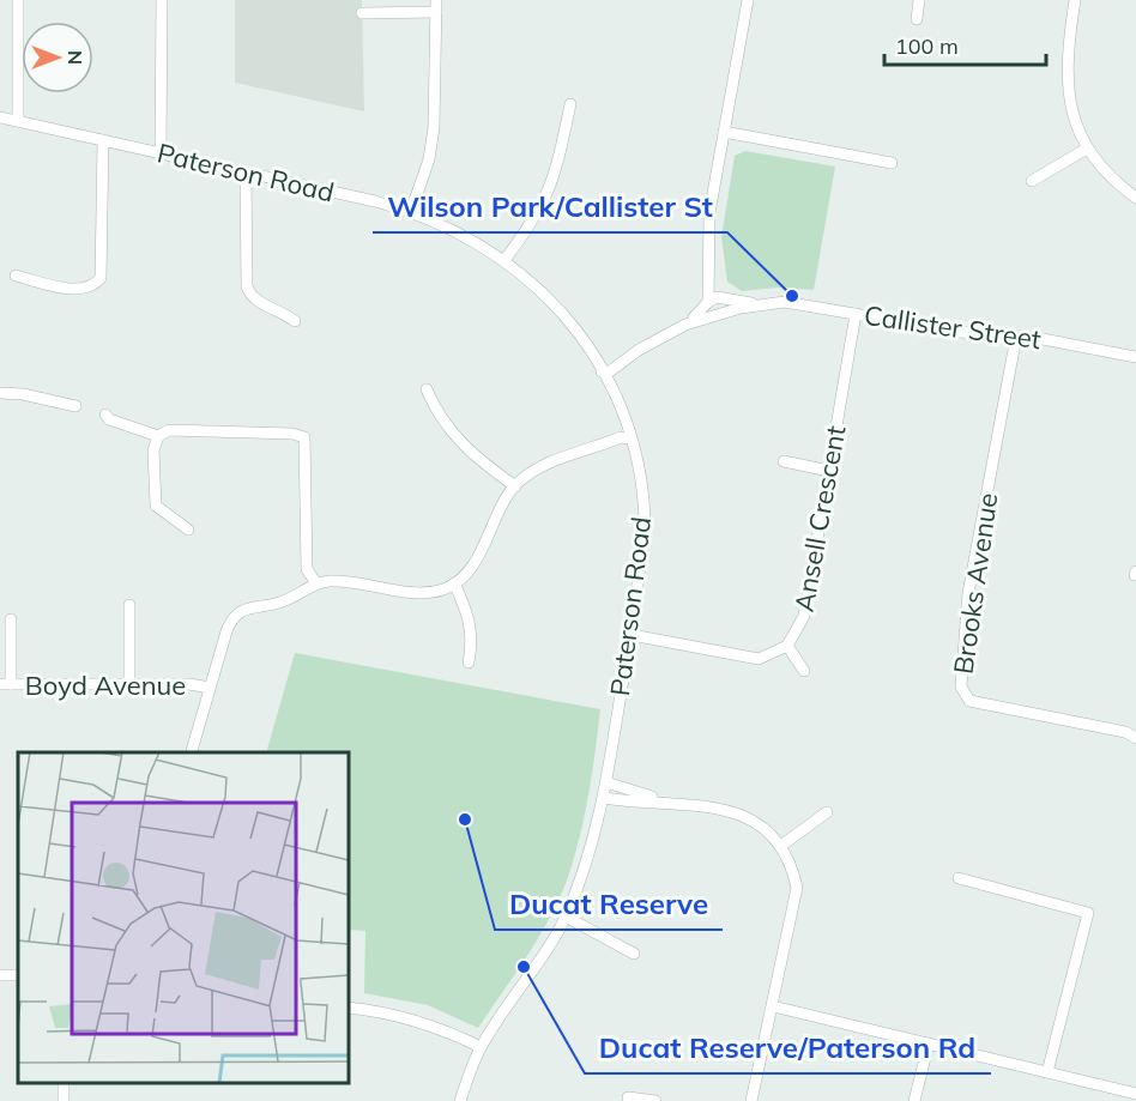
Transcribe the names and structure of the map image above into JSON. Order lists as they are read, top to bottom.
{
  "streets": {
    "street": [
      "Paterson Road",
      "Callister Street",
      "Ansell Crescent",
      "Brooks Avenue",
      "Boyd Avenue"
    ]
  },
  "crossings": [
    ["Paterson Road", "Callister Street"],
    ["Paterson Road", "Ansell Crescent"],
    ["Callister Street", "Ansell Crescent"],
    ["Callister Street", "Brooks Avenue"]
  ],
  "places": ["Wilson Park/Callister St", "Ducat Reserve", "Ducat Reserve/Paterson Rd"],
  "scale_bar": "100 m",
  "north": "right"
}
